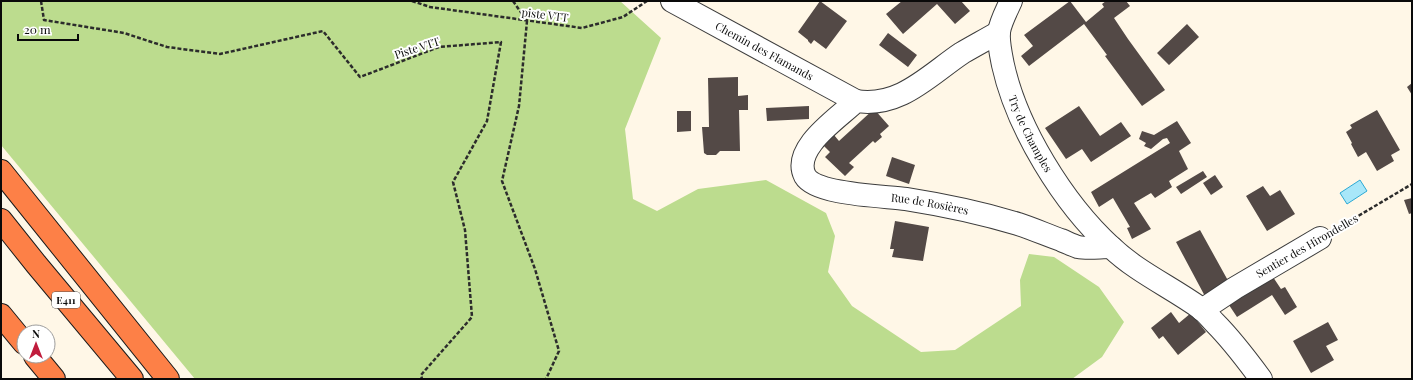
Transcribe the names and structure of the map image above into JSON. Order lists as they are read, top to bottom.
{
  "streets": {
    "highway": ["E411"],
    "street": [
      "Chemin des Flamands",
      "Try de Champles",
      "Rue de Rosières",
      "Sentier des Hirondelles"
    ],
    "path": ["piste VTT", "Piste VTT"]
  },
  "crossings": [
    ["piste VTT", "Piste VTT"],
    ["Chemin des Flamands", "Rue de Rosières"],
    ["Try de Champles", "Rue de Rosières"]
  ],
  "scale_bar": "20 m",
  "north": "top"
}
